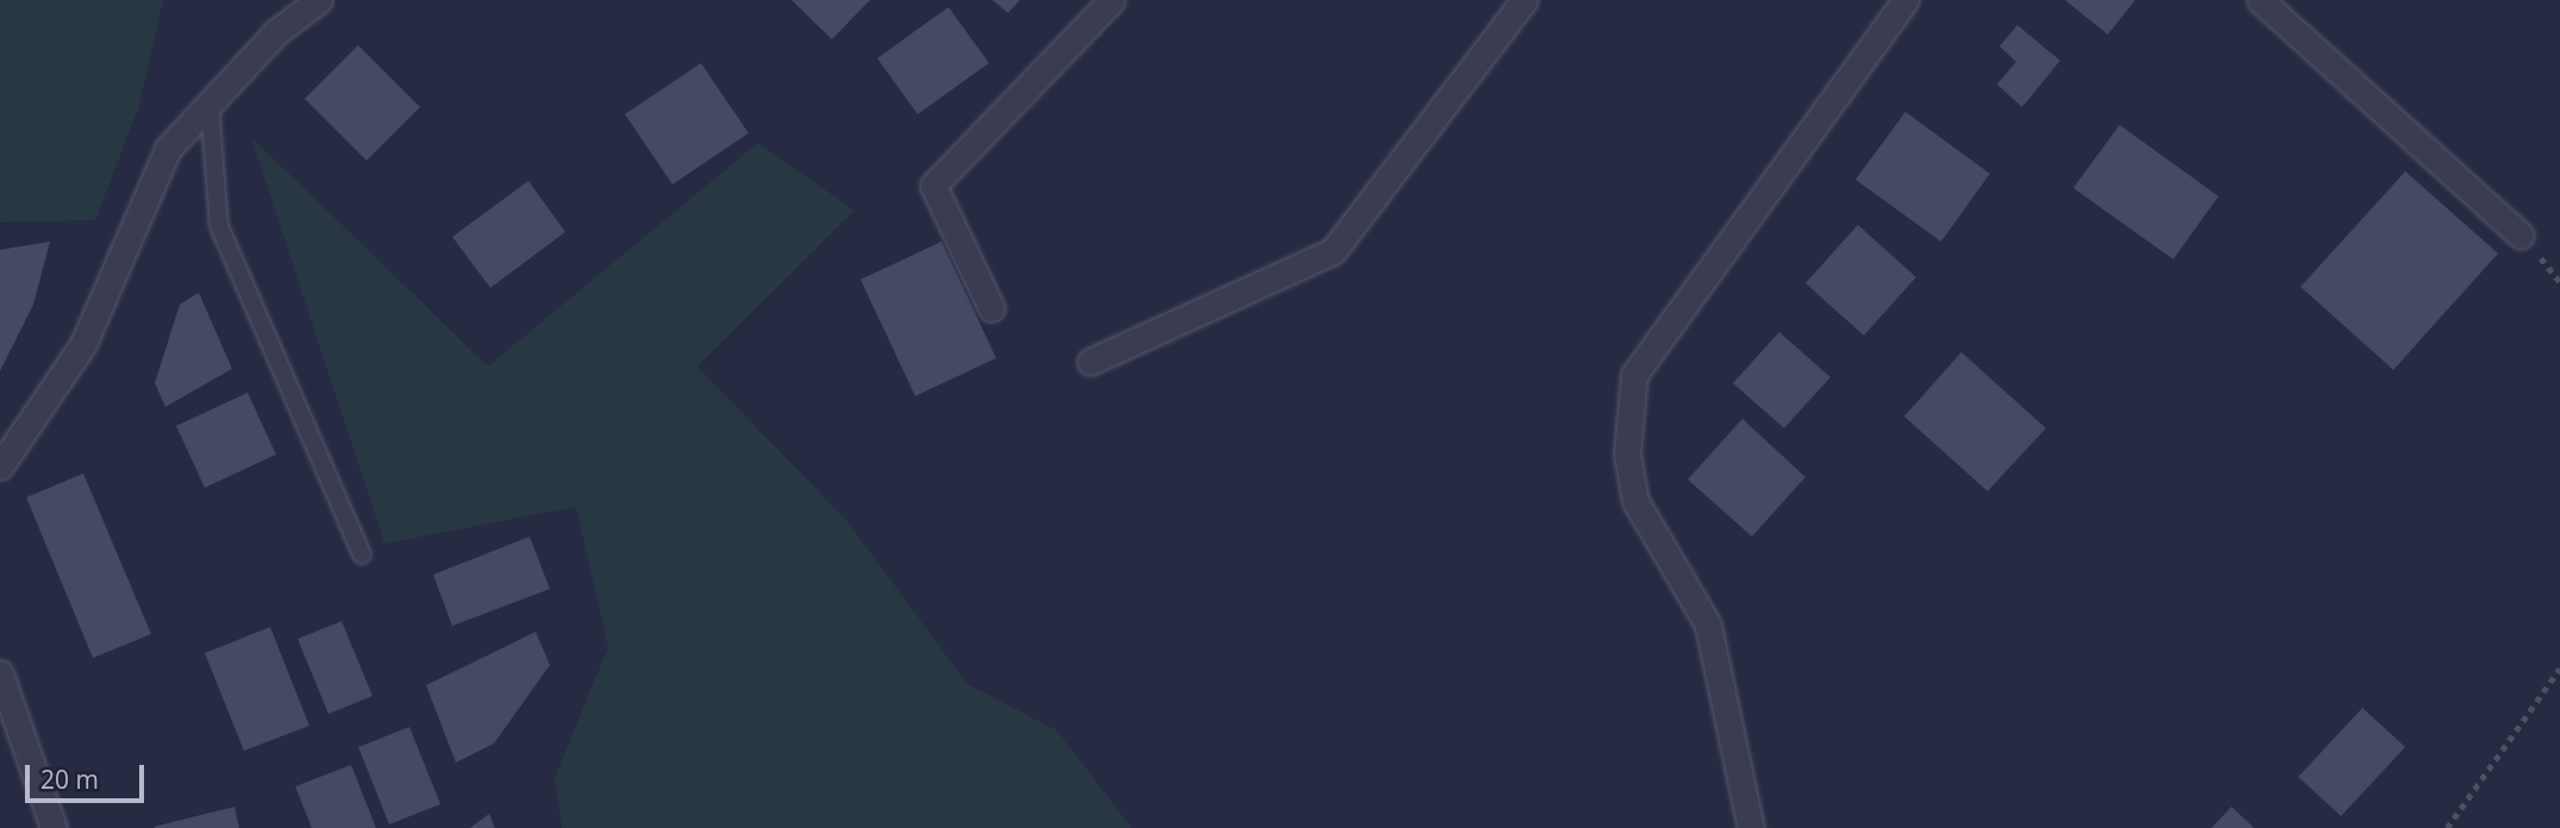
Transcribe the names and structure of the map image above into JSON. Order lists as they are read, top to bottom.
{
  "scale_bar": "20 m"
}
